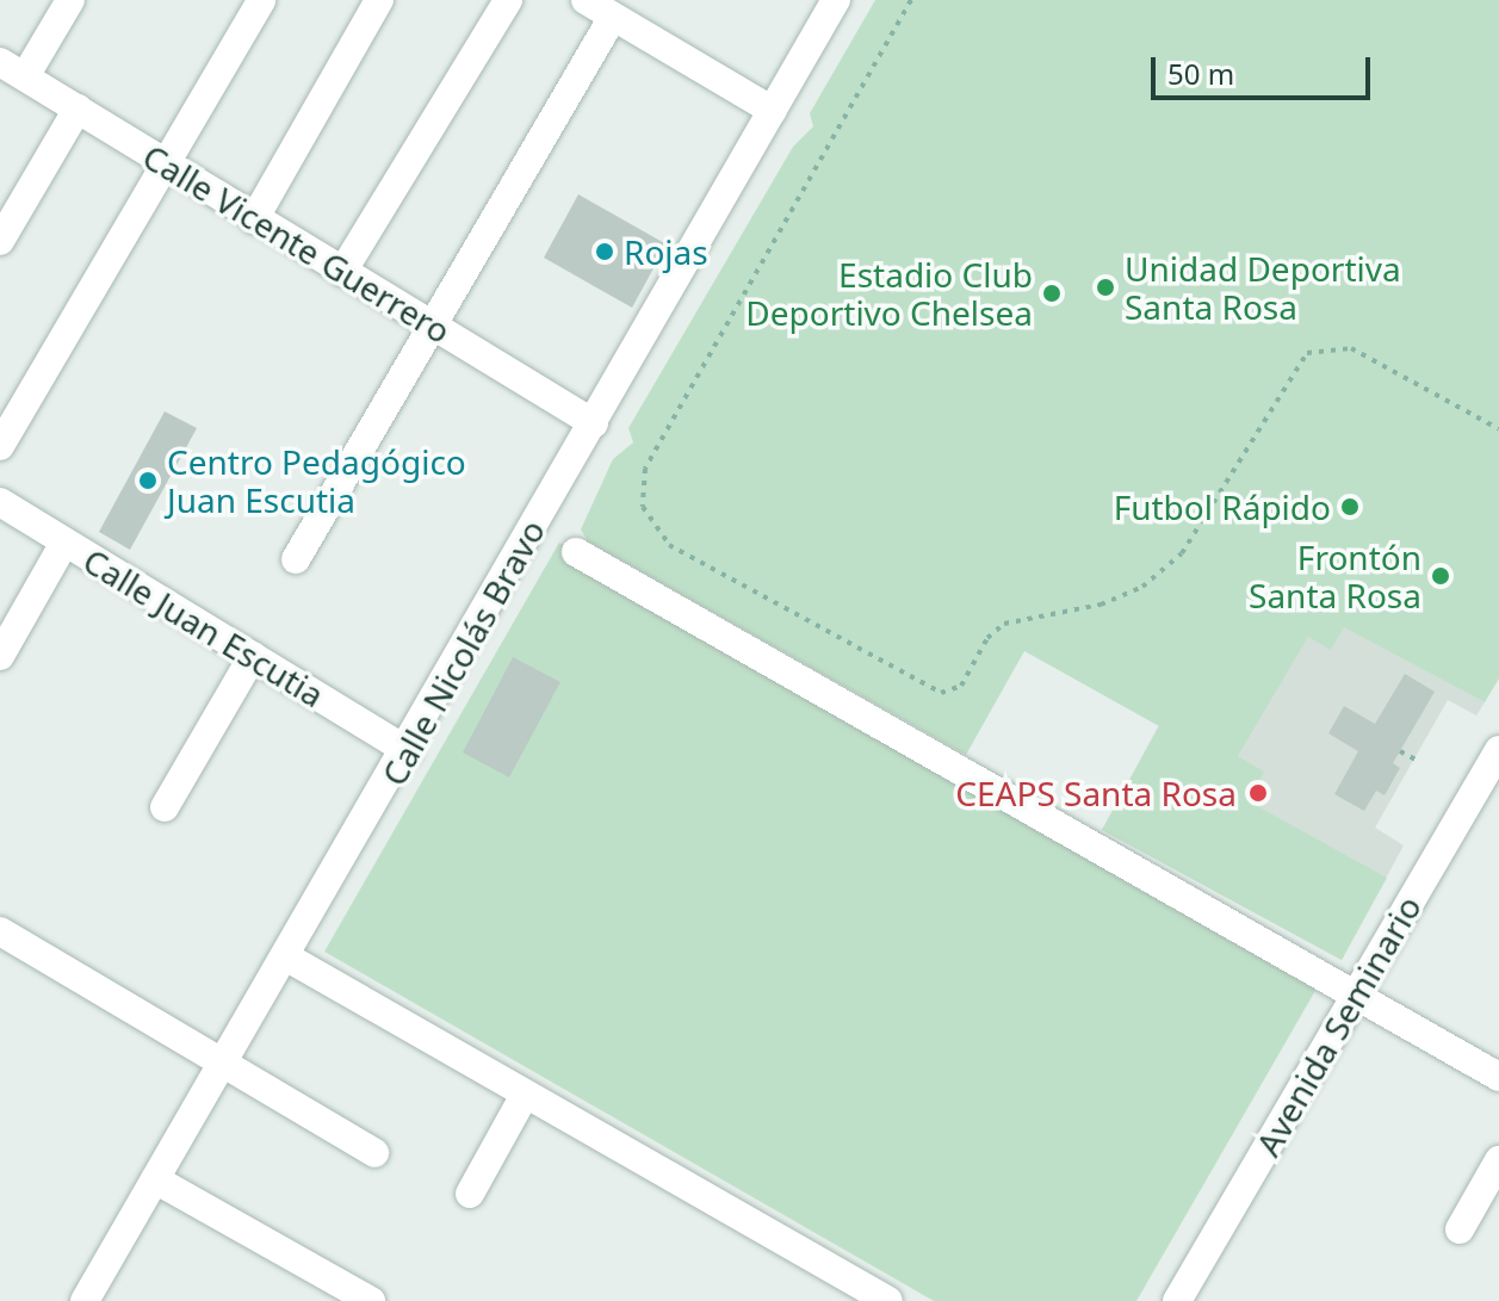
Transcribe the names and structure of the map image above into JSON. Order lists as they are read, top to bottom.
{
  "streets": {
    "street": [
      "Calle Vicente Guerrero",
      "Calle Juan Escutia",
      "Calle Nicolás Bravo",
      "Avenida Seminario"
    ]
  },
  "crossings": [
    ["Calle Vicente Guerrero", "Calle Nicolás Bravo"],
    ["Calle Juan Escutia", "Calle Nicolás Bravo"]
  ],
  "places": [
    "Rojas",
    "Unidad Deportiva Santa Rosa",
    "Estadio Club Deportivo Chelsea",
    "Centro Pedagógico Juan Escutia",
    "Futbol Rápido",
    "Frontón Santa Rosa",
    "CEAPS Santa Rosa"
  ],
  "scale_bar": "50 m"
}
